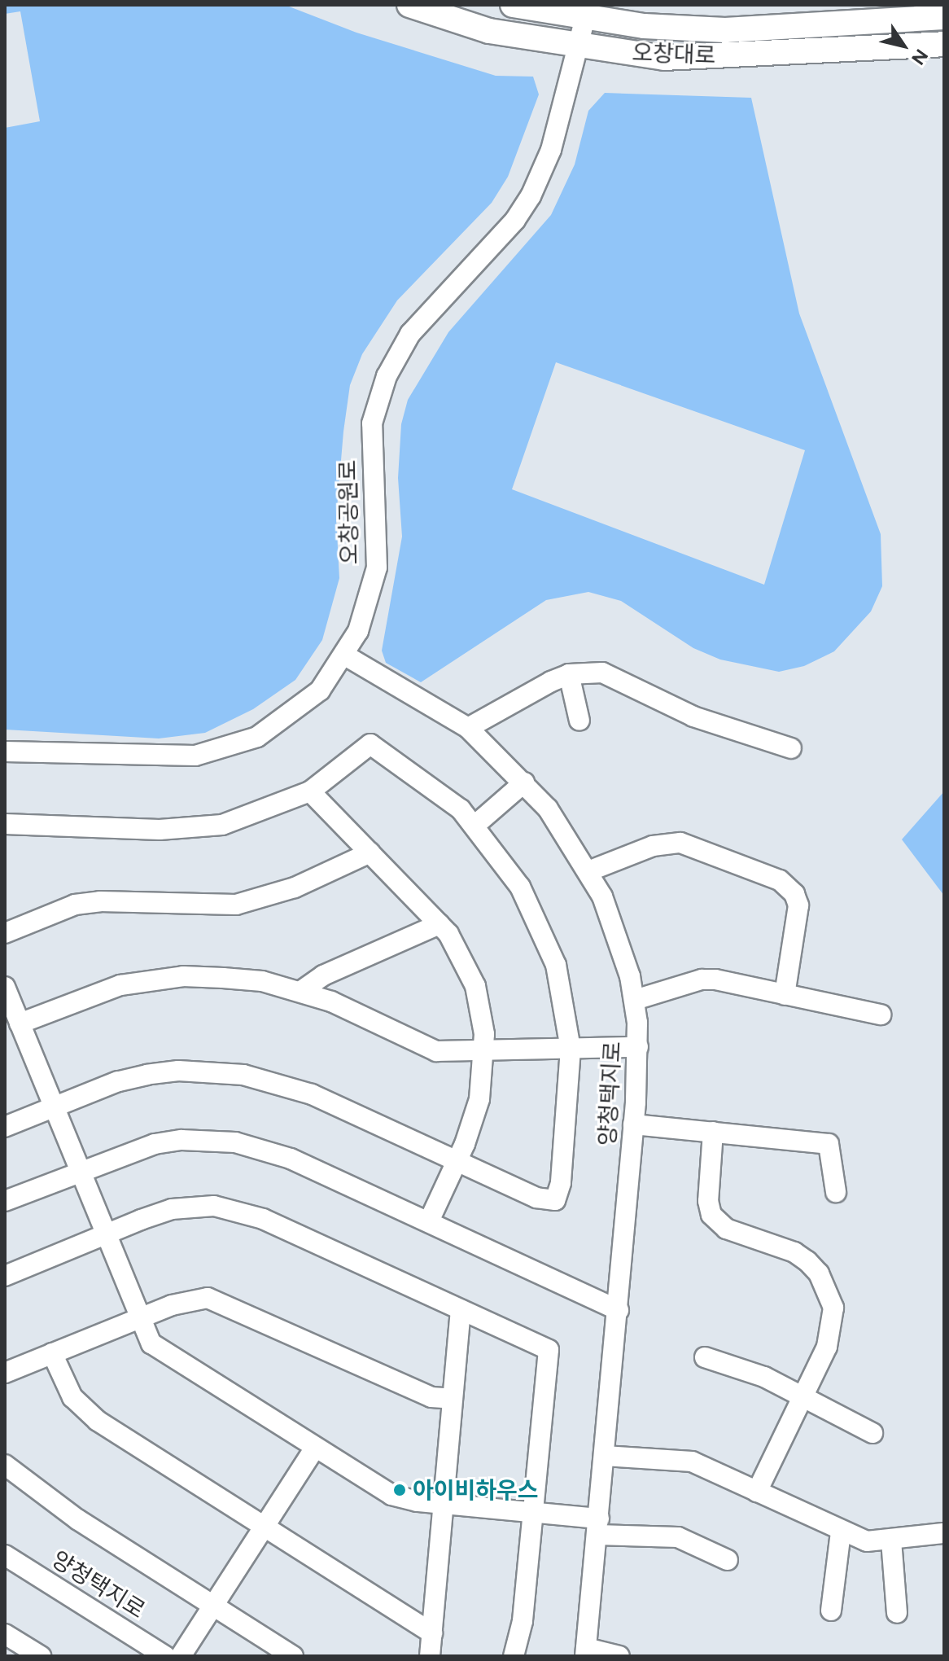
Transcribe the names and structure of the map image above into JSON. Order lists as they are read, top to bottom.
{
  "streets": {
    "main road": ["오창대로"],
    "street": ["오창공원로", "양청택지로"]
  },
  "crossings": [
    ["오창대로", "오창공원로"],
    ["오창공원로", "양청택지로"]
  ],
  "places": ["아이비하우스"],
  "north": "bottom right"
}
